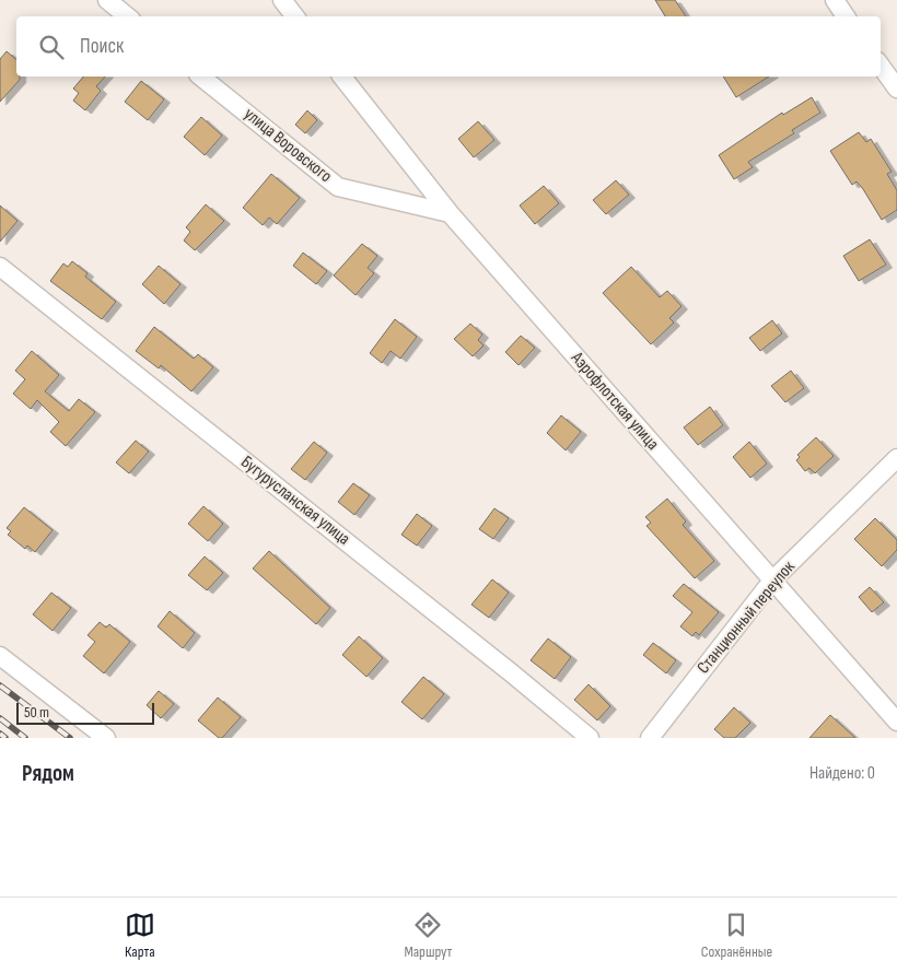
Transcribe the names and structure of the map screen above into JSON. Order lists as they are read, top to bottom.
{
  "streets": {
    "street": [
      "улица Воровского",
      "Аэрофлотская улица",
      "Бугурусланская улица",
      "Станционный переулок"
    ]
  },
  "crossings": [
    ["улица Воровского", "Аэрофлотская улица"],
    ["Аэрофлотская улица", "Станционный переулок"]
  ],
  "scale_bar": "50 m",
  "page": {
    "search": "Поиск",
    "scale": "50 m",
    "heading": ["Рядом", "Найдено: 0"],
    "nav": ["Карта", "Маршрут", "Сохранённые"]
  }
}
